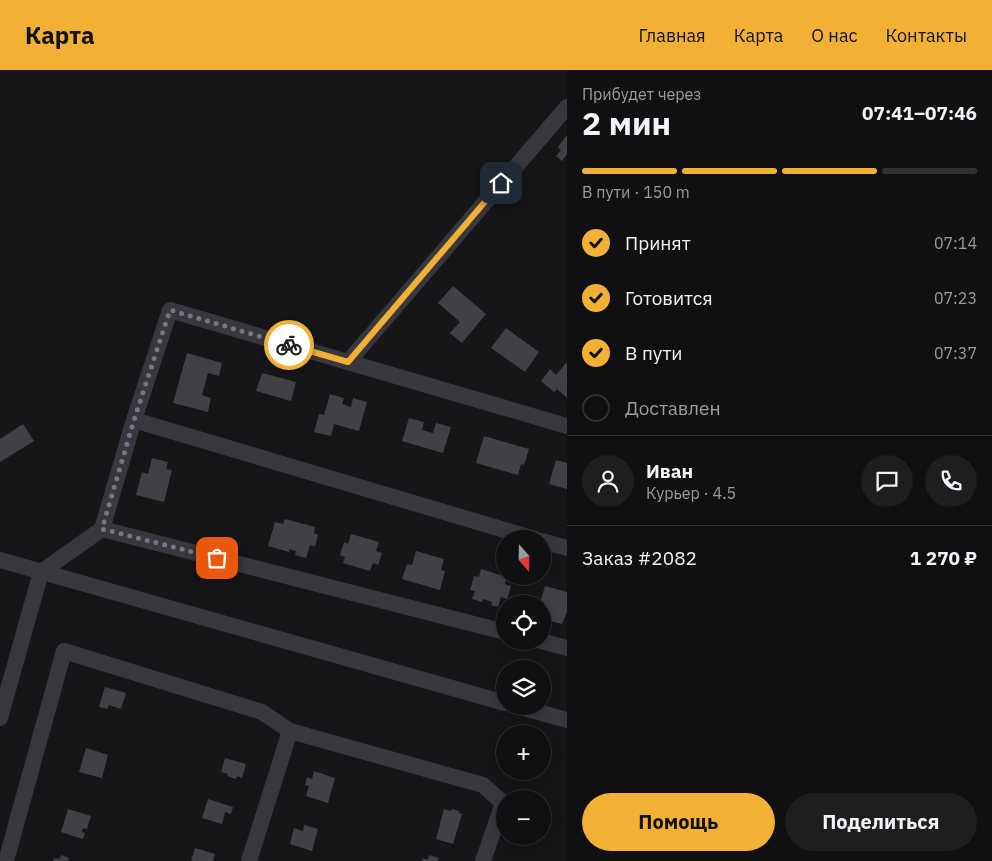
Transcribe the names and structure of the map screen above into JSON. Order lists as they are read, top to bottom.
{
  "north": "bottom",
  "page": {
    "header": "Карта",
    "nav": [
      "Главная",
      "Карта",
      "О нас",
      "Контакты"
    ],
    "heading": ["2 мин", "Прибудет через", "07:41–07:46"],
    "panel": [
      "Иван",
      "Курьер · 4.5",
      "Заказ #2082",
      "1 270 ₽"
    ],
    "bar": "В пути · 150 m",
    "list": [
      ["Принят", "07:14"],
      ["Готовится", "07:23"],
      ["В пути", "07:37"],
      "Доставлен"
    ],
    "map_buttons": ["+", "−"],
    "buttons": ["Помощь", "Поделиться"]
  }
}
